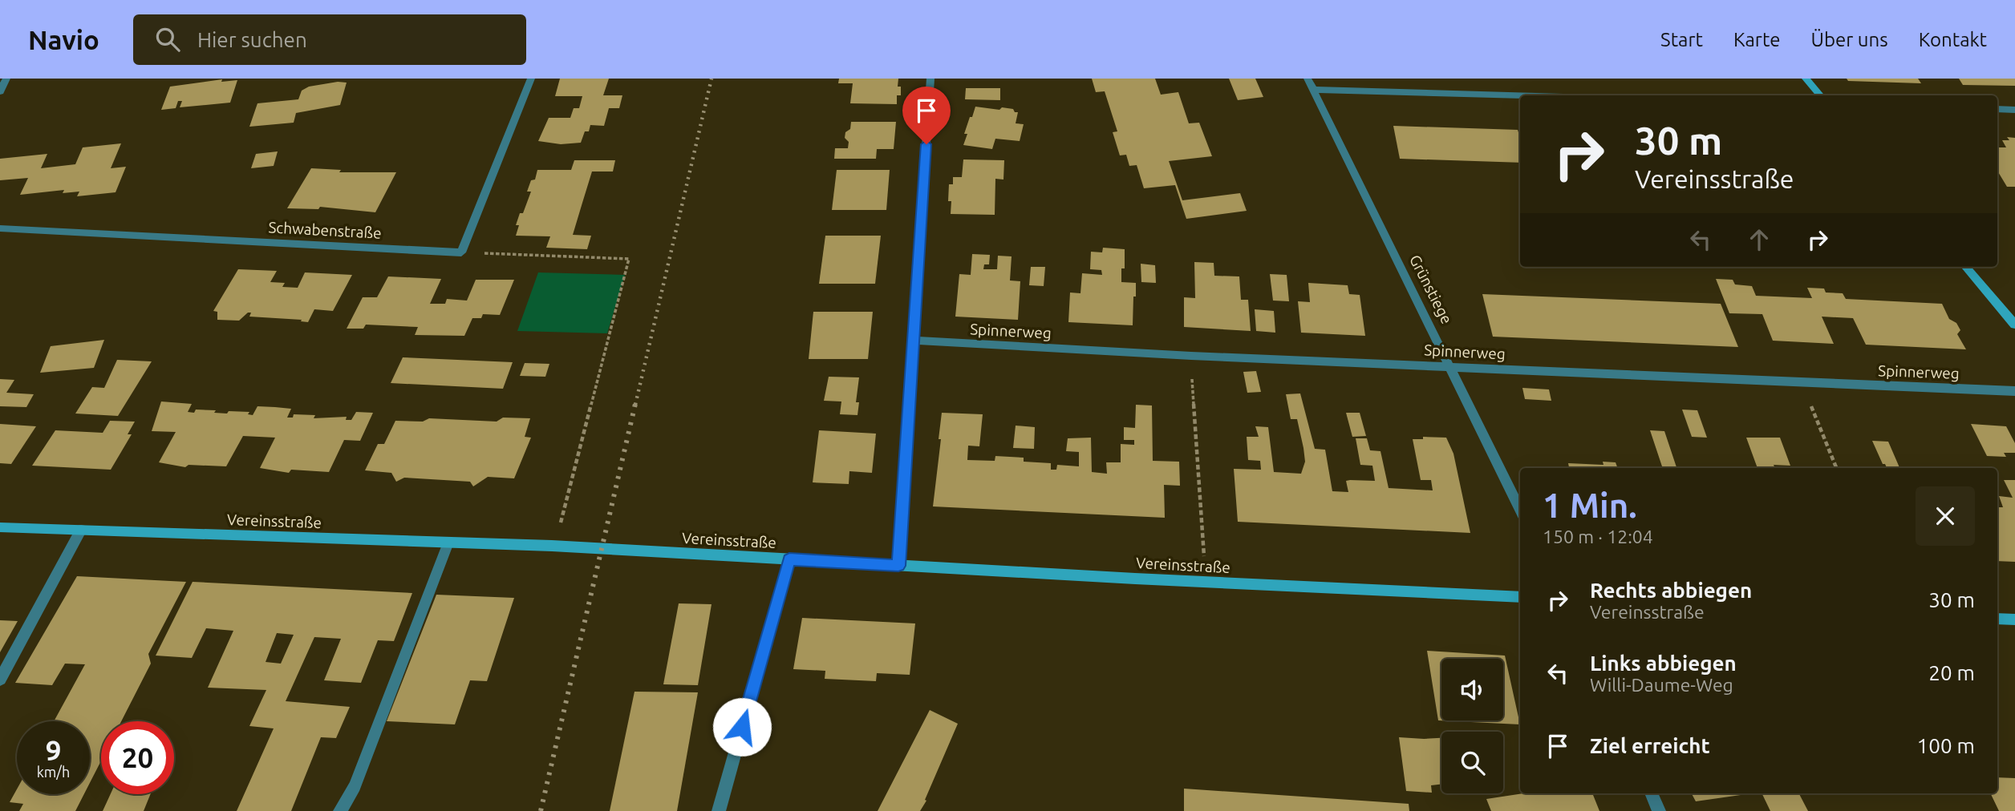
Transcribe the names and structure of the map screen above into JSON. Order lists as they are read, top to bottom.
{
  "streets": {
    "street": [
      "Schwabenstraße",
      "Grünstiege",
      "Spinnerweg",
      "Vereinsstraße"
    ]
  },
  "crossings": [
    ["Grünstiege", "Spinnerweg"]
  ],
  "page": {
    "header": "Navio",
    "search": "Hier suchen",
    "nav": [
      "Start",
      "Karte",
      "Über uns",
      "Kontakt"
    ],
    "turn": ["30 m", "Vereinsstraße"],
    "heading": ["1 Min.", "150 m · 12:04"],
    "list": [
      {
        "name": "Rechts abbiegen",
        "note": "Vereinsstraße",
        "value": "30 m"
      },
      {
        "name": "Links abbiegen",
        "note": "Willi-Daume-Weg",
        "value": "20 m"
      },
      {
        "name": "Ziel erreicht",
        "value": "100 m"
      }
    ],
    "speed": "9 km/h",
    "limit": "20"
  }
}
